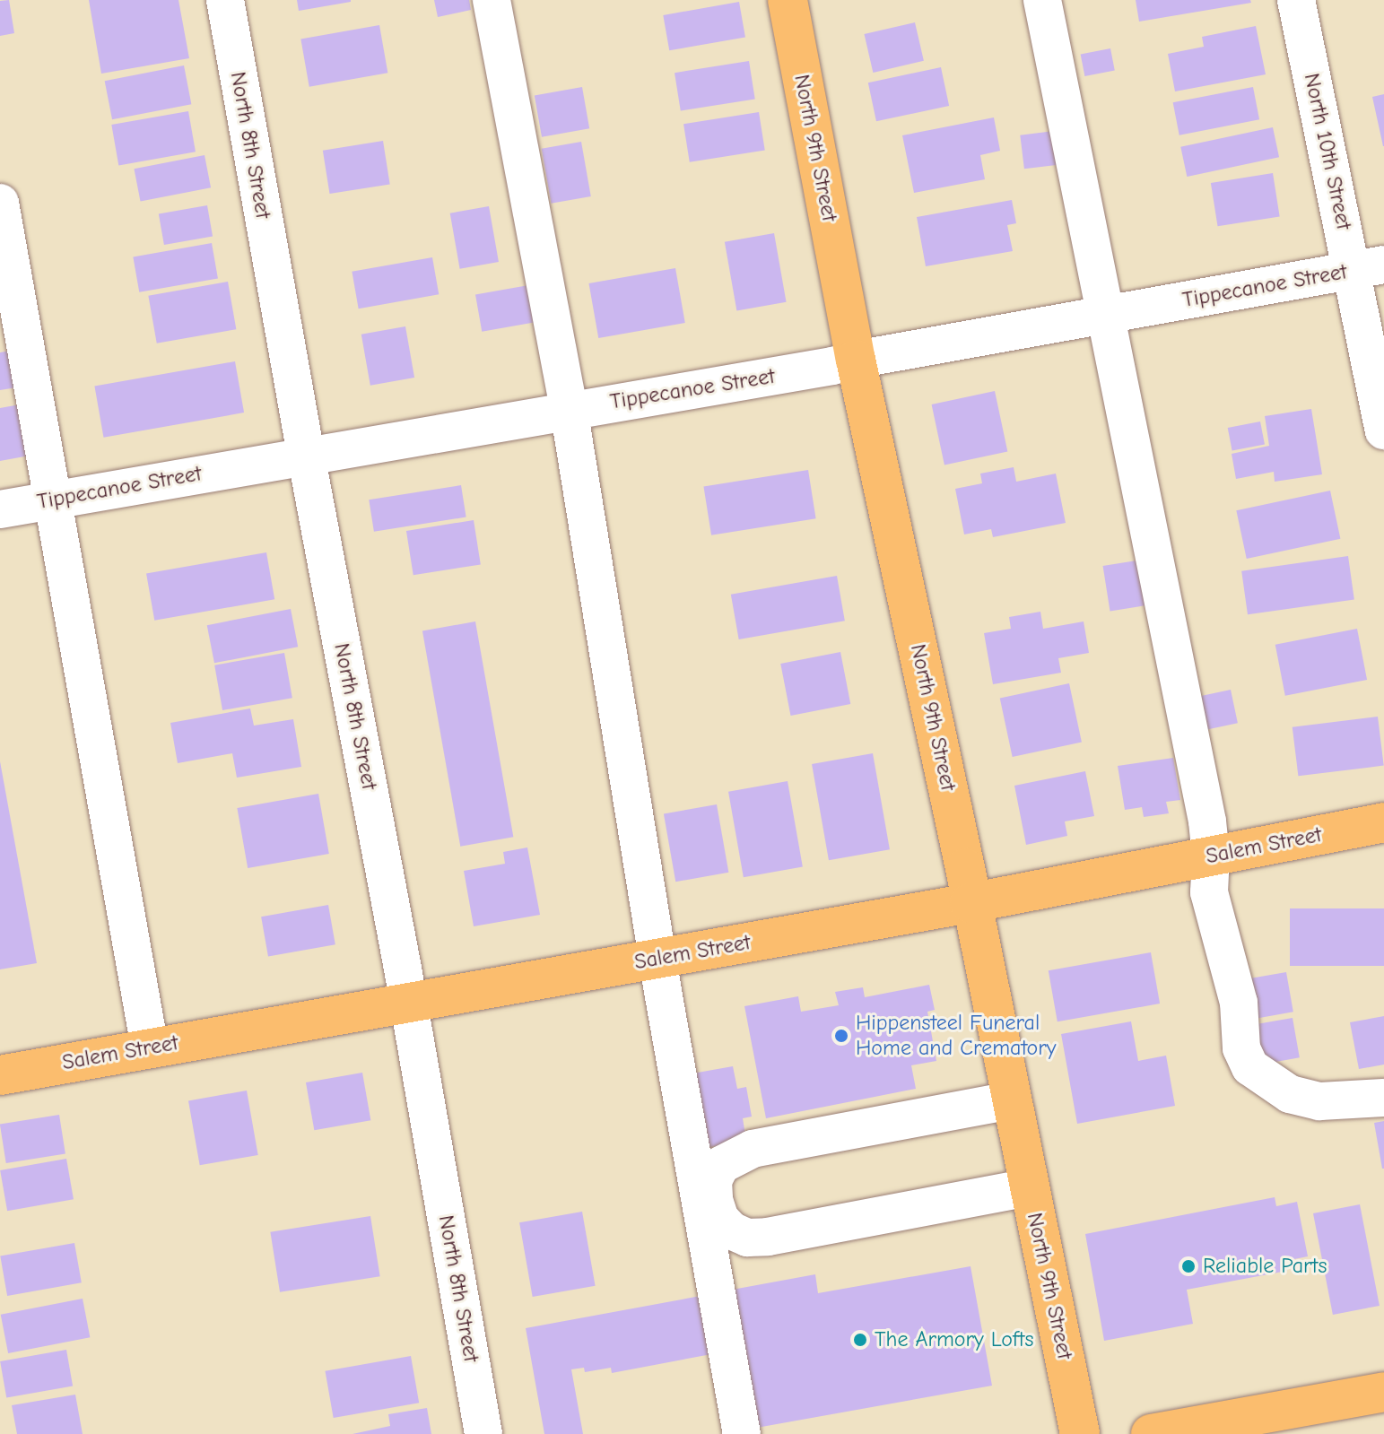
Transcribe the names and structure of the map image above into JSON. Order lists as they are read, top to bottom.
{
  "streets": {
    "main road": ["North 9th Street", "Salem Street"],
    "street": ["North 8th Street", "North 10th Street", "Tippecanoe Street"]
  },
  "crossings": [
    ["North 8th Street", "Tippecanoe Street"],
    ["North 8th Street", "Salem Street"],
    ["North 9th Street", "Tippecanoe Street"],
    ["North 9th Street", "Salem Street"],
    ["North 10th Street", "Tippecanoe Street"]
  ],
  "places": ["Hippensteel Funeral Home and Crematory", "Reliable Parts", "The Armory Lofts"]
}
